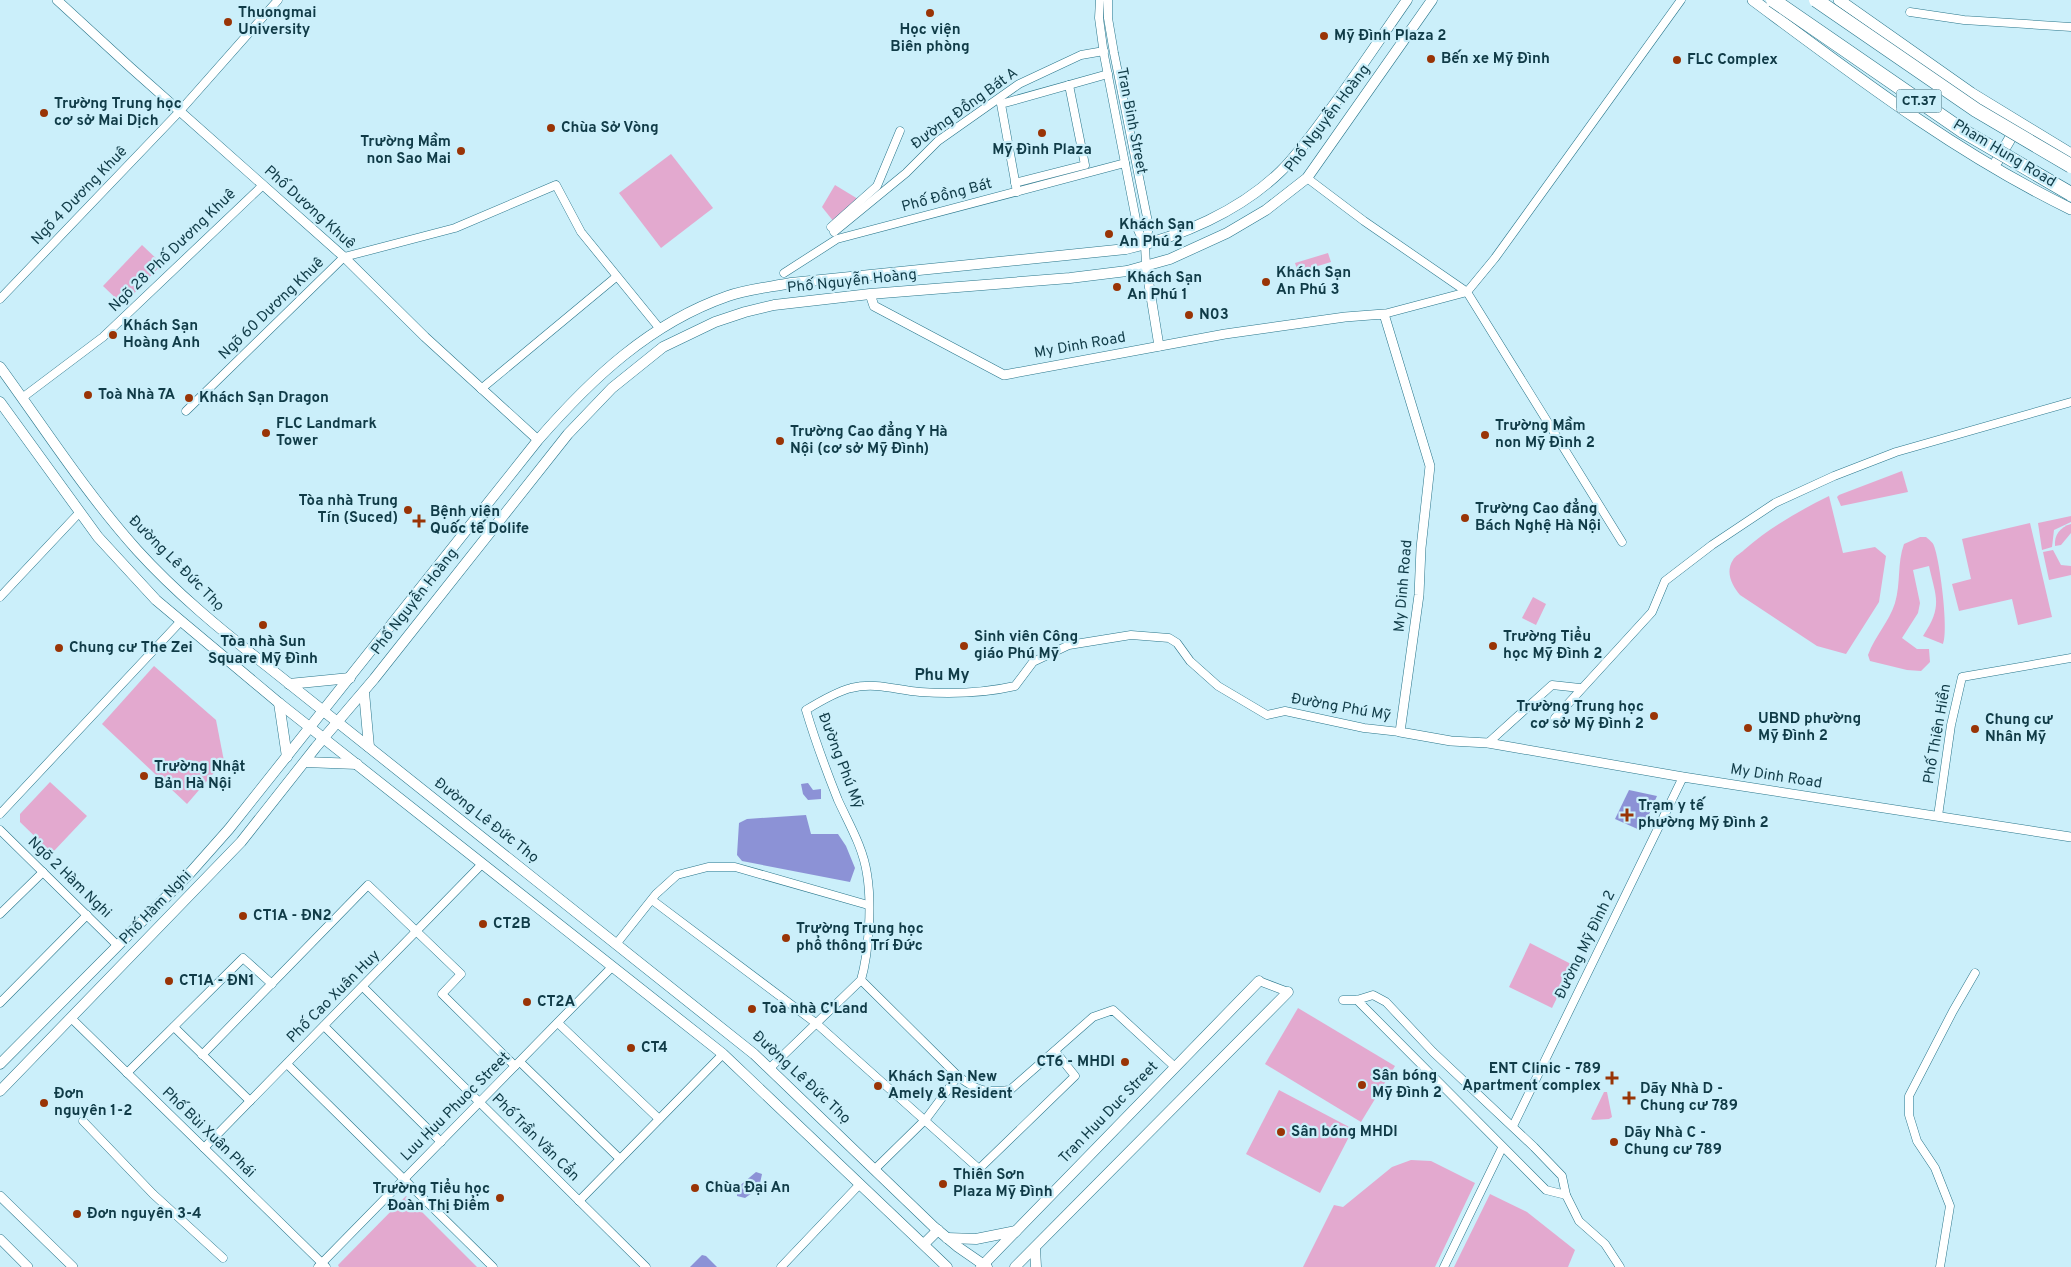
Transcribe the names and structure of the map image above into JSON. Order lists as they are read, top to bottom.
{
  "streets": {
    "highway": ["CT.37"],
    "main road": [
      "Phố Nguyễn Hoàng",
      "Pham Hung Road",
      "Đường Lê Đức Thọ",
      "Phố Hàm Nghi",
      "Tran Huu Duc Street"
    ],
    "street": [
      "Đường Đồng Bát A",
      "Tran Binh Street",
      "Ngõ 4 Dương Khuê",
      "Phố Đồng Bát",
      "Phố Dương Khuê",
      "Ngõ 28 Phố Dương Khuê",
      "Ngõ 60 Dương Khuê",
      "My Dinh Road",
      "Đường Phú Mỹ",
      "Phố Thiên Hiền",
      "Ngõ 2 Hàm Nghi",
      "Đường Mỹ Đình 2",
      "Phố Cao Xuân Huy",
      "Luu Huu Phuoc Street",
      "Phố Bùi Xuân Phái",
      "Phố Trần Văn Cẩn"
    ]
  },
  "crossings": [
    ["Đường Đồng Bát A", "Tran Binh Street"],
    ["Phố Nguyễn Hoàng", "Tran Binh Street"],
    ["Phố Nguyễn Hoàng", "Phố Dương Khuê"],
    ["Phố Nguyễn Hoàng", "My Dinh Road"],
    ["Phố Nguyễn Hoàng", "Đường Lê Đức Thọ"],
    ["Phố Nguyễn Hoàng", "Phố Hàm Nghi"],
    ["Tran Binh Street", "Phố Đồng Bát"],
    ["Tran Binh Street", "My Dinh Road"],
    ["Ngõ 4 Dương Khuê", "Phố Dương Khuê"],
    ["Phố Dương Khuê", "Ngõ 28 Phố Dương Khuê"],
    ["Phố Dương Khuê", "Ngõ 60 Dương Khuê"],
    ["Ngõ 28 Phố Dương Khuê", "Đường Lê Đức Thọ"],
    ["My Dinh Road", "Đường Phú Mỹ"],
    ["My Dinh Road", "Phố Thiên Hiền"],
    ["My Dinh Road", "Đường Mỹ Đình 2"],
    ["Đường Lê Đức Thọ", "Tran Huu Duc Street"],
    ["Ngõ 2 Hàm Nghi", "Phố Hàm Nghi"],
    ["Phố Hàm Nghi", "Phố Bùi Xuân Phái"],
    ["Phố Cao Xuân Huy", "Phố Bùi Xuân Phái"],
    ["Phố Cao Xuân Huy", "Phố Trần Văn Cẩn"],
    ["Luu Huu Phuoc Street", "Phố Bùi Xuân Phái"],
    ["Luu Huu Phuoc Street", "Phố Trần Văn Cẩn"]
  ],
  "districts": ["Phu My"],
  "places": {
    "other": [
      "Học viện Biên phòng",
      "Thuongmai University",
      "Mỹ Đình Plaza 2",
      "Bến xe Mỹ Đình",
      "FLC Complex",
      "Trường Trung học cơ sở Mai Dịch",
      "Chùa Sở Vòng",
      "Mỹ Đình Plaza",
      "Trường Mầm non Sao Mai",
      "Khách Sạn An Phú 2",
      "Khách Sạn An Phú 3",
      "Khách Sạn An Phú 1",
      "N03",
      "Khách Sạn Hoàng Anh",
      "Toà Nhà 7A",
      "Khách Sạn Dragon",
      "FLC Landmark Tower",
      "Trường Mầm non Mỹ Đình 2",
      "Trường Cao đẳng Y Hà Nội (cơ sở Mỹ Đình)",
      "Tòa nhà Trung Tín (Suced)",
      "Trường Cao đẳng Bách Nghệ Hà Nội",
      "Tòa nhà Sun Square Mỹ Đình",
      "Sinh viên Công giáo Phú Mỹ",
      "Trường Tiểu học Mỹ Đình 2",
      "Chung cư The Zei",
      "Trường Trung học cơ sở Mỹ Đình 2",
      "UBND phường Mỹ Đình 2",
      "Chung cư Nhân Mỹ",
      "Trường Nhật Bản Hà Nội",
      "CT1A - ĐN2",
      "CT2B",
      "Trường Trung học phổ thông Trí Đức",
      "CT1A - ĐN1",
      "CT2A",
      "Toà nhà C'Land",
      "CT4",
      "CT6 - MHDI",
      "Sân bóng Mỹ Đình 2",
      "Khách Sạn New Amely & Resident",
      "Đơn nguyên 1-2",
      "Sân bóng MHDI",
      "Dãy Nhà C - Chung cư 789",
      "Thiên Sơn Plaza Mỹ Đình",
      "Chùa Đại An",
      "Trường Tiểu học Đoàn Thị Điểm",
      "Đơn nguyên 3-4"
    ],
    "health": [
      "Bệnh viện Quốc tế Dolife",
      "Trạm y tế phường Mỹ Đình 2",
      "ENT Clinic - 789 Apartment complex",
      "Dãy Nhà D - Chung cư 789"
    ]
  }
}
